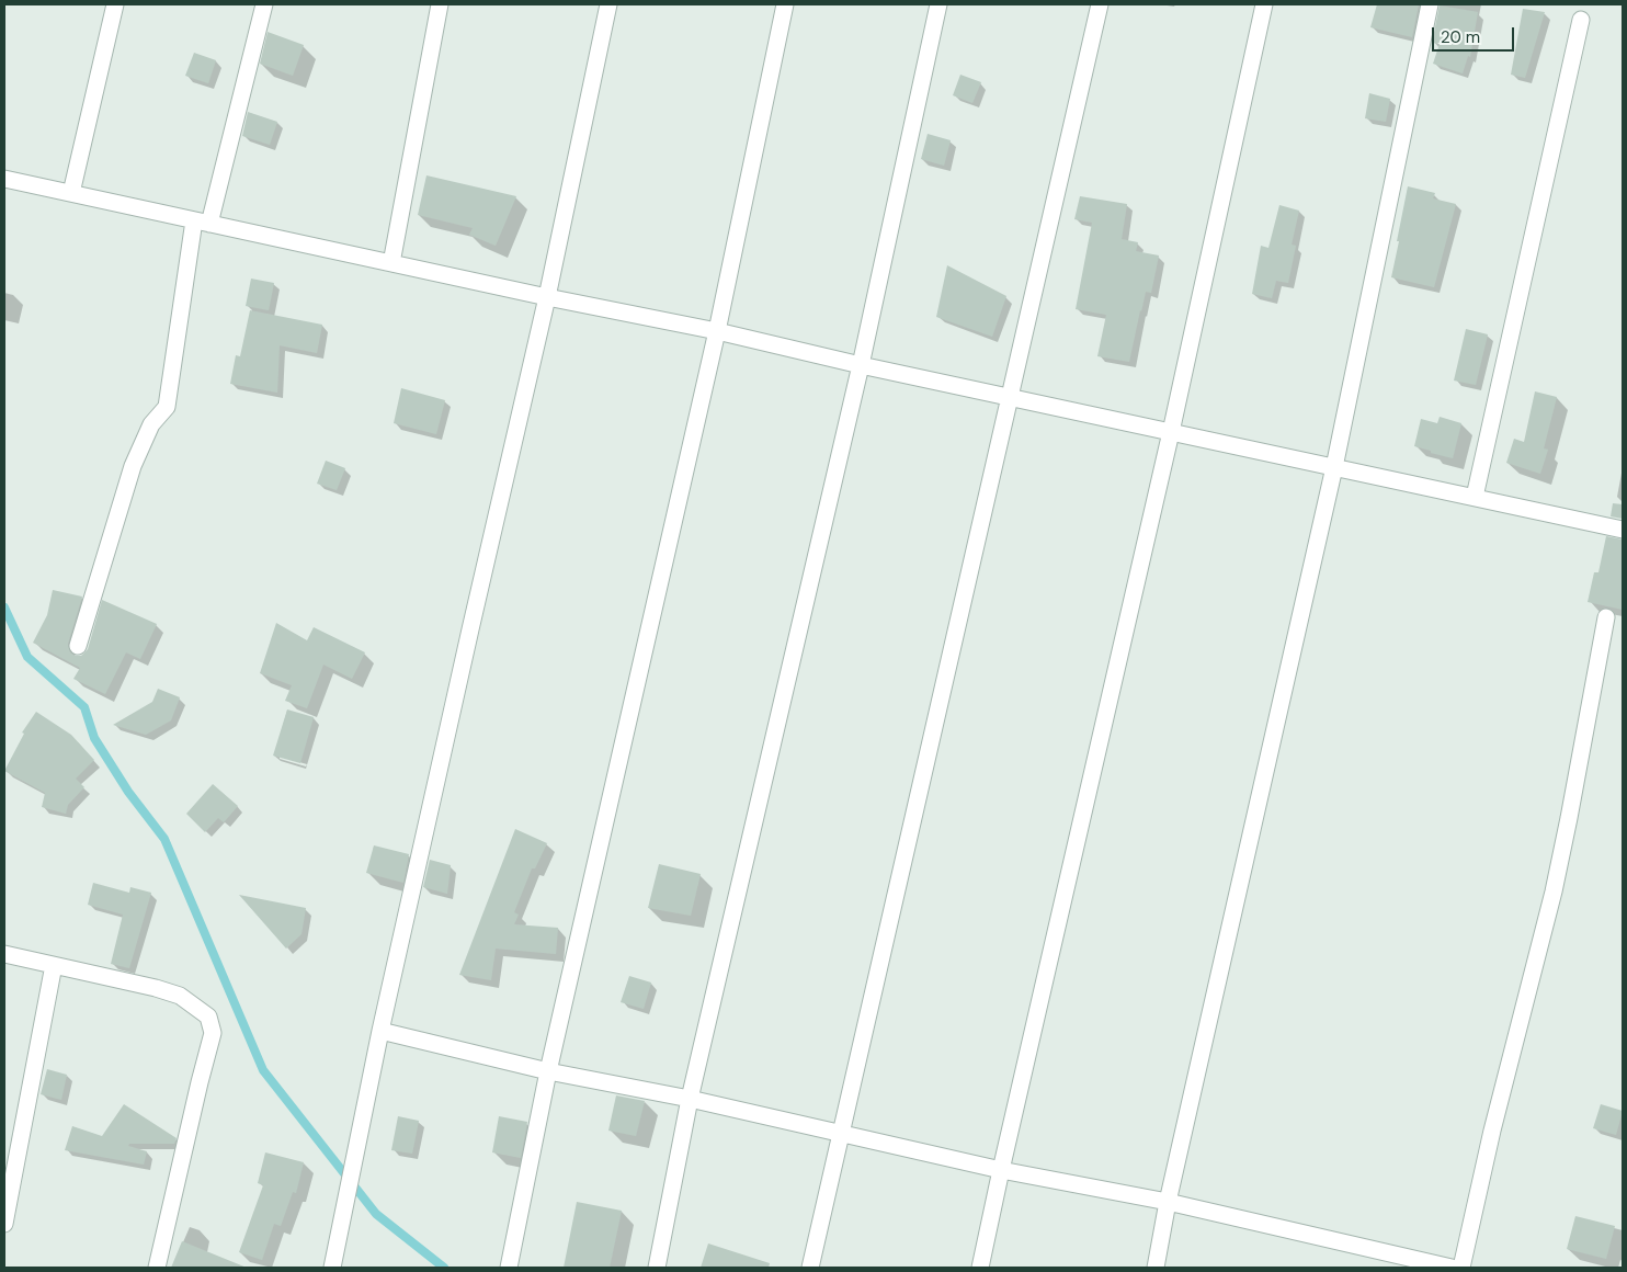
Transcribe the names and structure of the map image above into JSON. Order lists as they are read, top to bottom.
{
  "scale_bar": "20 m"
}
